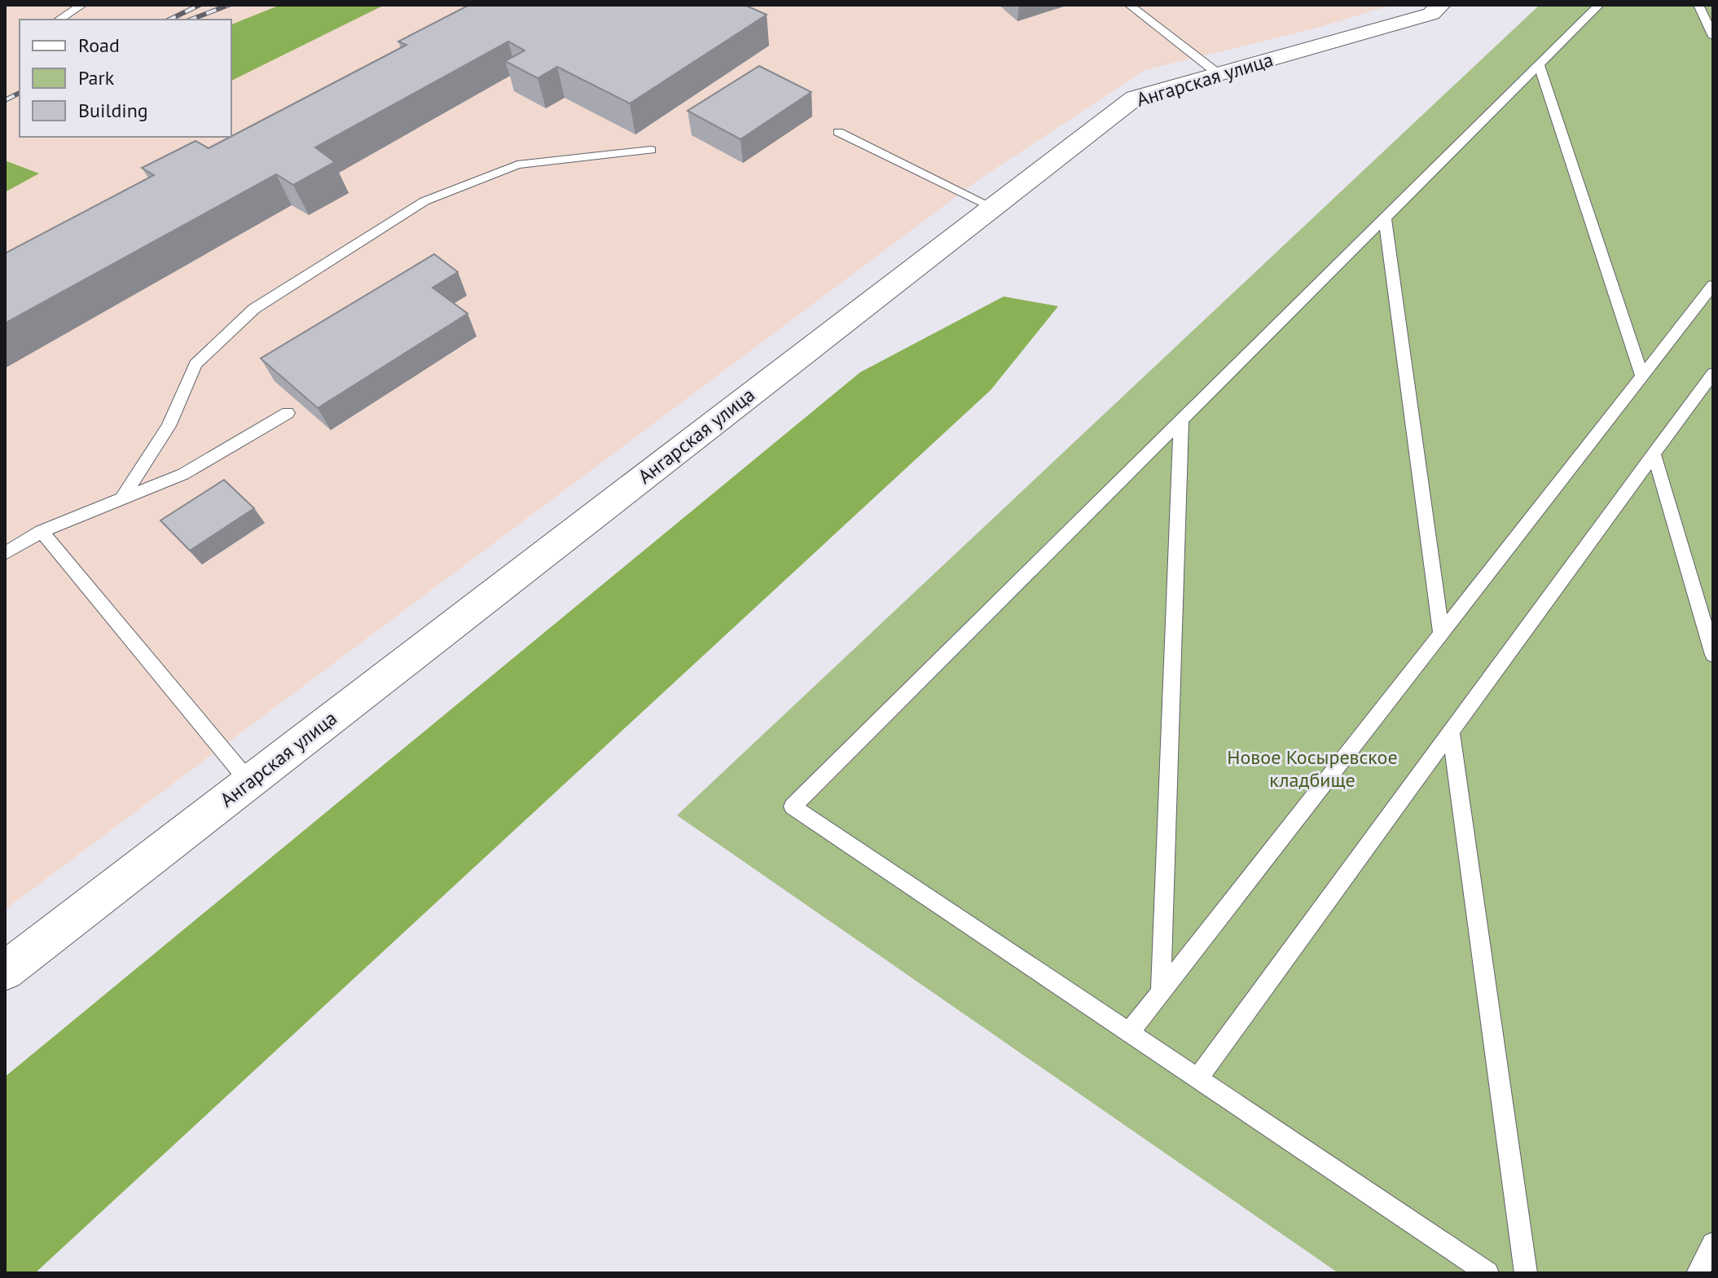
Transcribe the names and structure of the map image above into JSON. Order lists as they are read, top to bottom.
{
  "streets": {
    "street": ["Ангарская улица"]
  },
  "parks": ["Новое Косыревское кладбище"],
  "legend": ["Road", "Park", "Building"]
}
